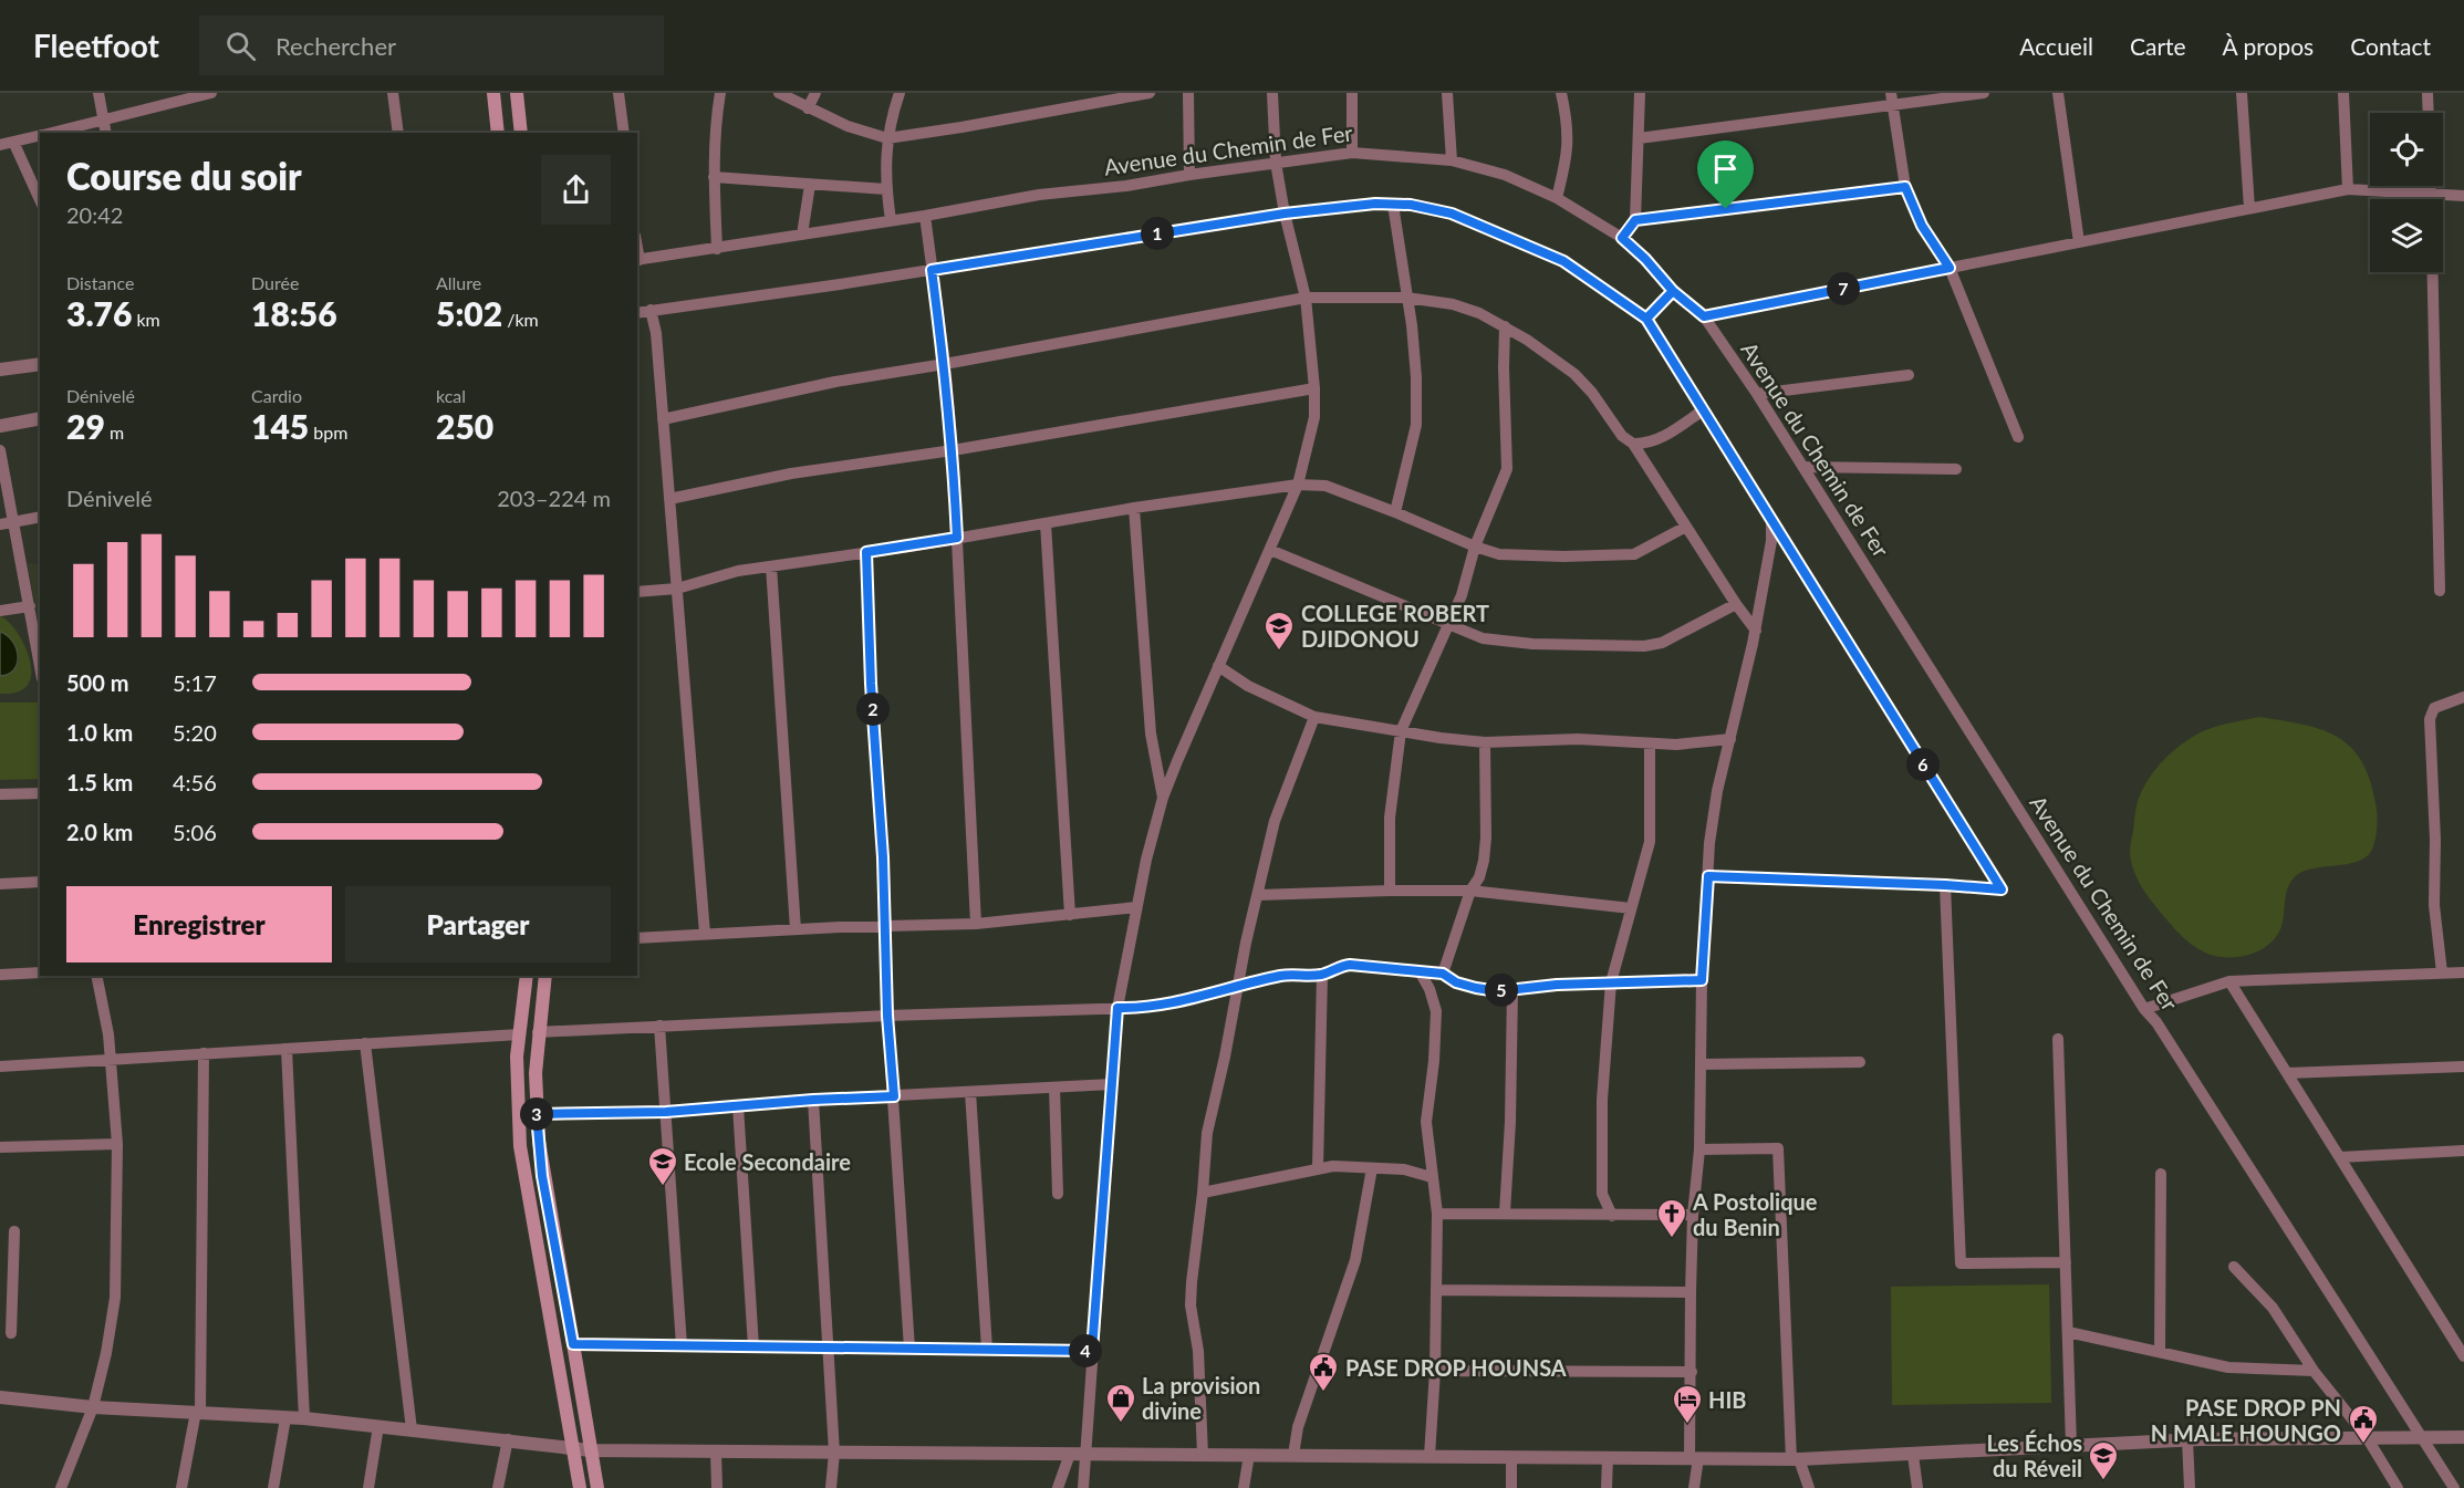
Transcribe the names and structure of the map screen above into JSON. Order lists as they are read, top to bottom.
{
  "streets": {
    "street": ["Avenue du Chemin de Fer"]
  },
  "places": {
    "school or university": ["COLLEGE ROBERT DJIDONOU", "Ecole Secondaire", "Les Échos du Réveil"],
    "church": ["A Postolique du Benin"],
    "public building": ["PASE DROP HOUNSA", "PASE DROP PN N MALE HOUNGO"],
    "shop": ["La provision divine"],
    "hotel": ["HIB"]
  },
  "page": {
    "header": "Fleetfoot",
    "search": "Rechercher",
    "nav": [
      "Accueil",
      "Carte",
      "À propos",
      "Contact"
    ],
    "heading": ["Course du soir", "20:42"],
    "pins": [
      "1",
      "7",
      "2",
      "6",
      "5",
      "3",
      "4"
    ],
    "stats": [
      ["Distance", "3.76 km"],
      ["Durée", "18:56"],
      ["Allure", "5:02 /km"],
      ["Dénivelé", "29 m"],
      ["Cardio", "145 bpm"],
      ["kcal", "250"]
    ],
    "chart": ["Dénivelé", "203–224 m"],
    "list": [
      {
        "name": "500 m",
        "note": "5:17"
      },
      {
        "name": "1.0 km",
        "note": "5:20"
      },
      {
        "name": "1.5 km",
        "note": "4:56"
      },
      {
        "name": "2.0 km",
        "note": "5:06"
      }
    ],
    "buttons": ["Enregistrer", "Partager"]
  }
}
